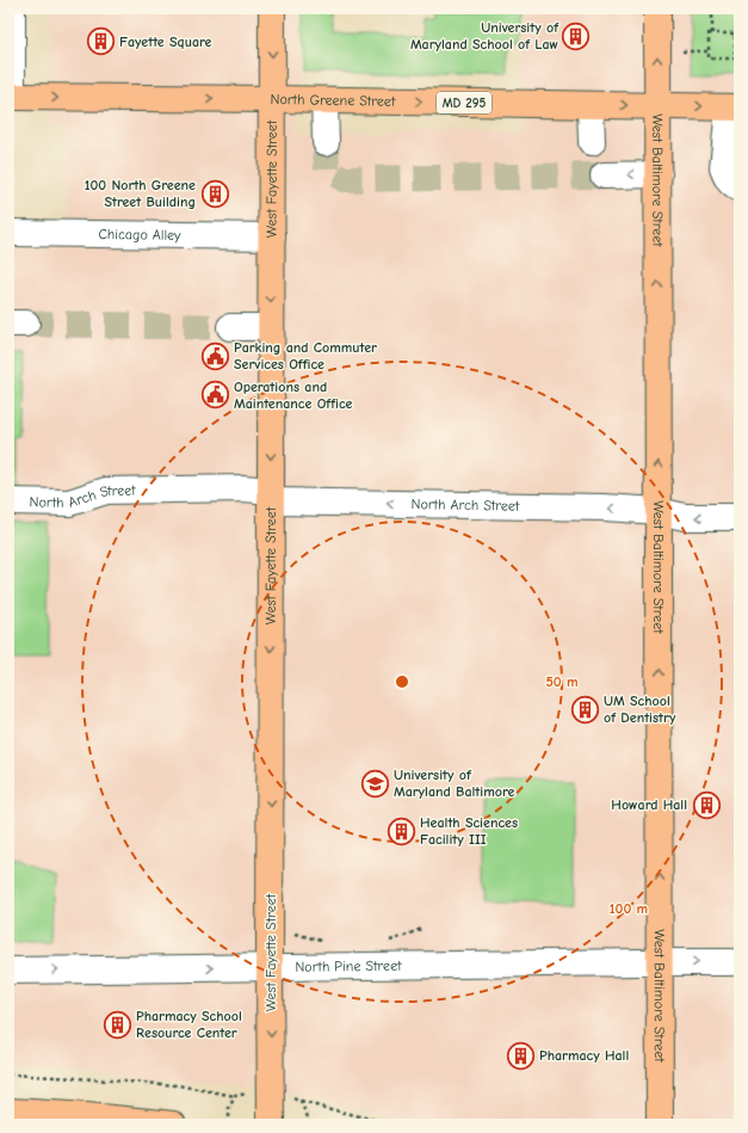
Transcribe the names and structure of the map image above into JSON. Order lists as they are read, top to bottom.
{
  "streets": {
    "main road": [
      "North Greene Street",
      "MD 295",
      "West Fayette Street",
      "West Baltimore Street"
    ],
    "street": ["Chicago Alley", "North Arch Street", "North Pine Street"]
  },
  "crossings": [
    ["North Greene Street", "MD 295"],
    ["North Greene Street", "West Fayette Street"],
    ["North Greene Street", "West Baltimore Street"],
    ["MD 295", "West Baltimore Street"],
    ["West Fayette Street", "Chicago Alley"],
    ["West Fayette Street", "North Arch Street"],
    ["West Fayette Street", "North Pine Street"],
    ["West Baltimore Street", "North Arch Street"],
    ["West Baltimore Street", "North Pine Street"]
  ],
  "one_way": [
    "North Greene Street",
    "West Fayette Street",
    "West Baltimore Street",
    "North Arch Street",
    "North Pine Street"
  ],
  "places": {
    "building": [
      "University of Maryland School of Law",
      "Fayette Square",
      "100 North Greene Street Building",
      "UM School of Dentistry",
      "Howard Hall",
      "Health Sciences Facility III",
      "Pharmacy School Resource Center",
      "Pharmacy Hall"
    ],
    "public building": ["Parking and Commuter Services Office", "Operations and Maintenance Office"],
    "school or university": ["University of Maryland Baltimore"]
  },
  "rings": ["50 m", "100 m"]
}
